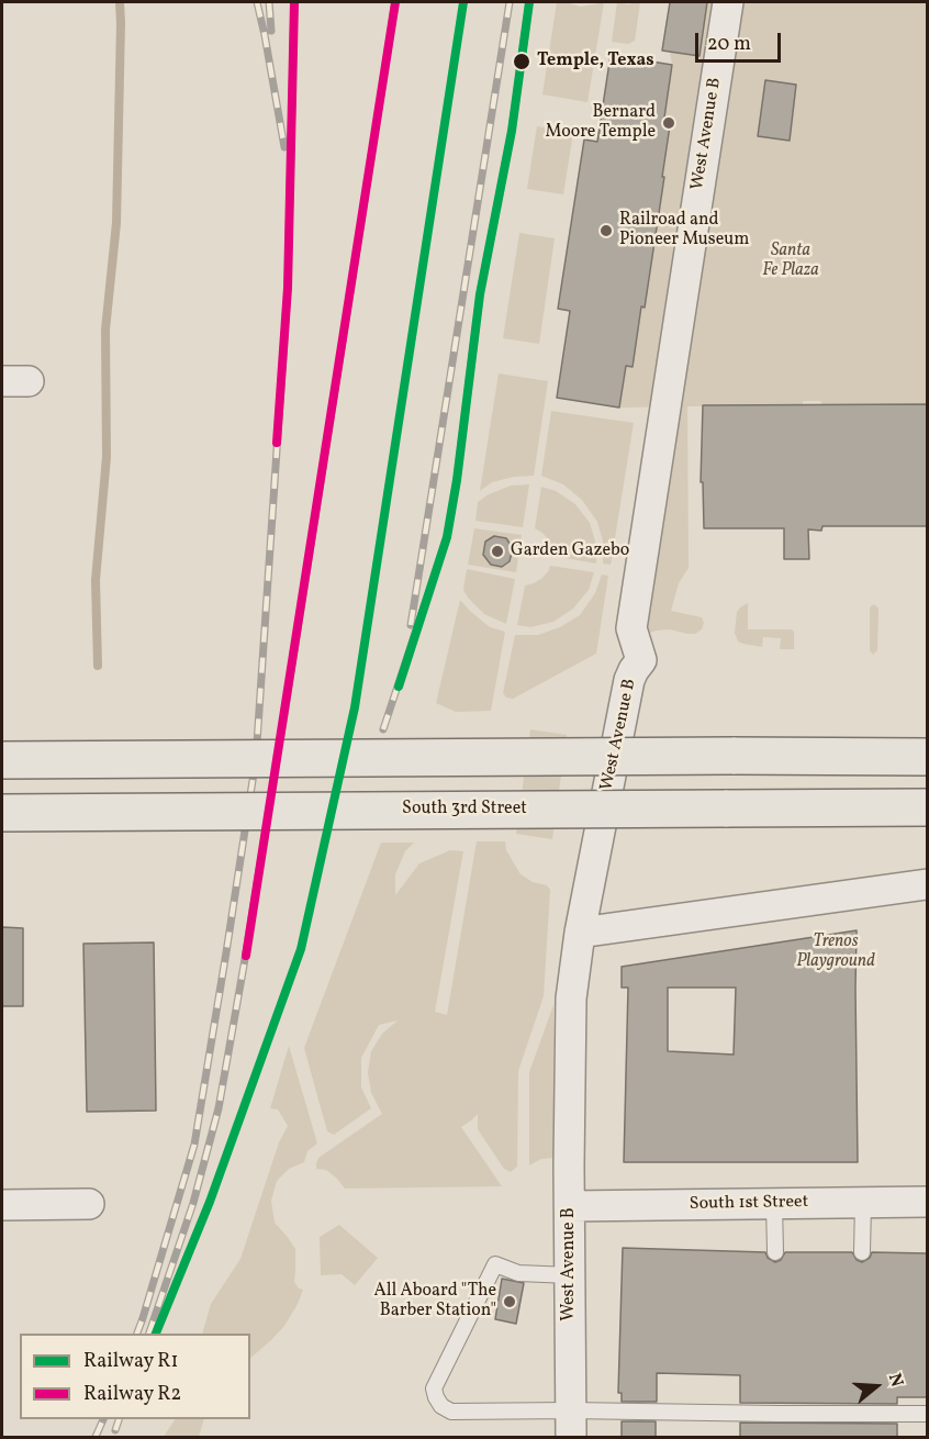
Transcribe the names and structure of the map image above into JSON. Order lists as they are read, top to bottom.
{
  "streets": {
    "main road": ["South 3rd Street"],
    "street": ["West Avenue B", "South 1st Street"]
  },
  "crossings": [
    ["West Avenue B", "South 1st Street"]
  ],
  "parks": ["Santa Fe Plaza", "Trenos Playground"],
  "places": [
    "Temple, Texas",
    "Bernard Moore Temple",
    "Railroad and Pioneer Museum",
    "Garden Gazebo",
    "All Aboard \"The Barber Station\""
  ],
  "lines": ["rail line R1", "rail line R2"],
  "legend": ["Railway R1", "Railway R2"],
  "scale_bar": "20 m",
  "north": "right"
}
